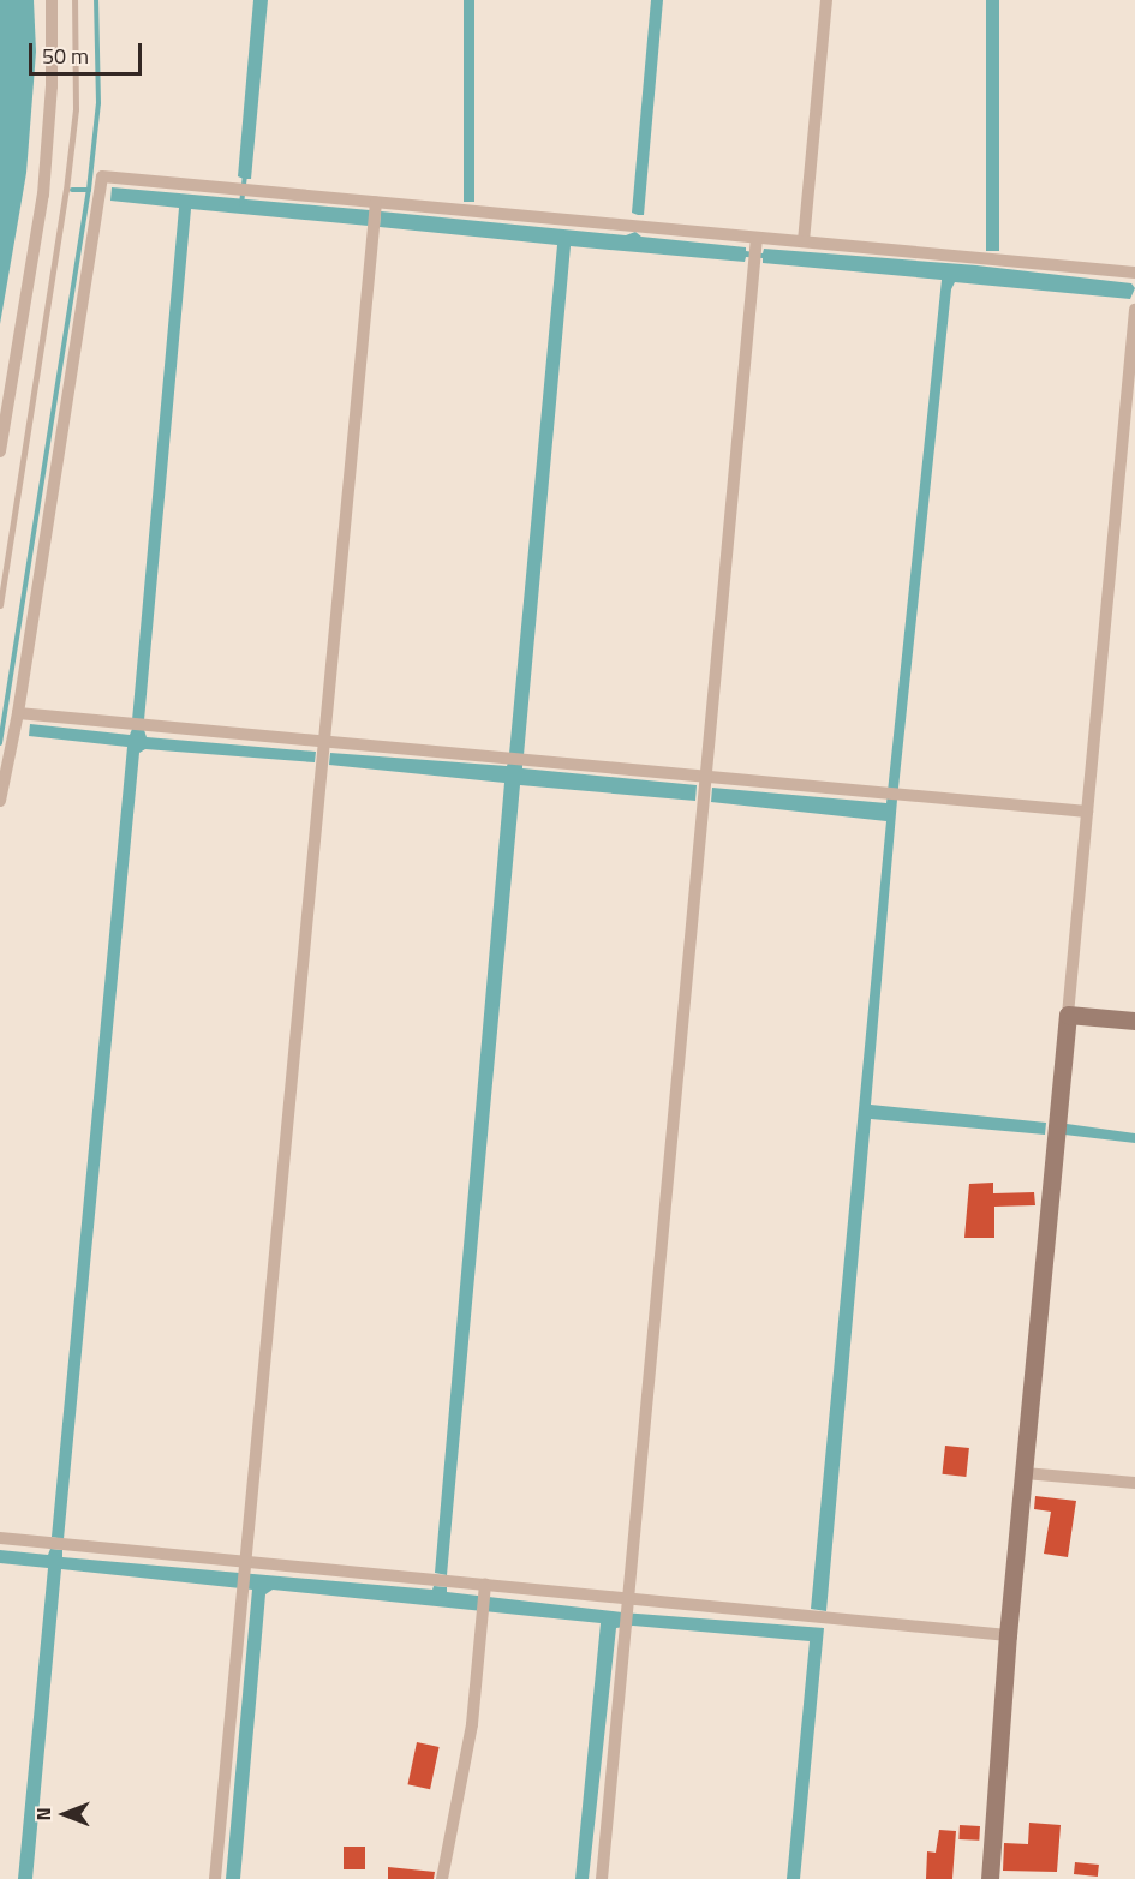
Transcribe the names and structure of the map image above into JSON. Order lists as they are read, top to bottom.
{
  "scale_bar": "50 m",
  "north": "left"
}
